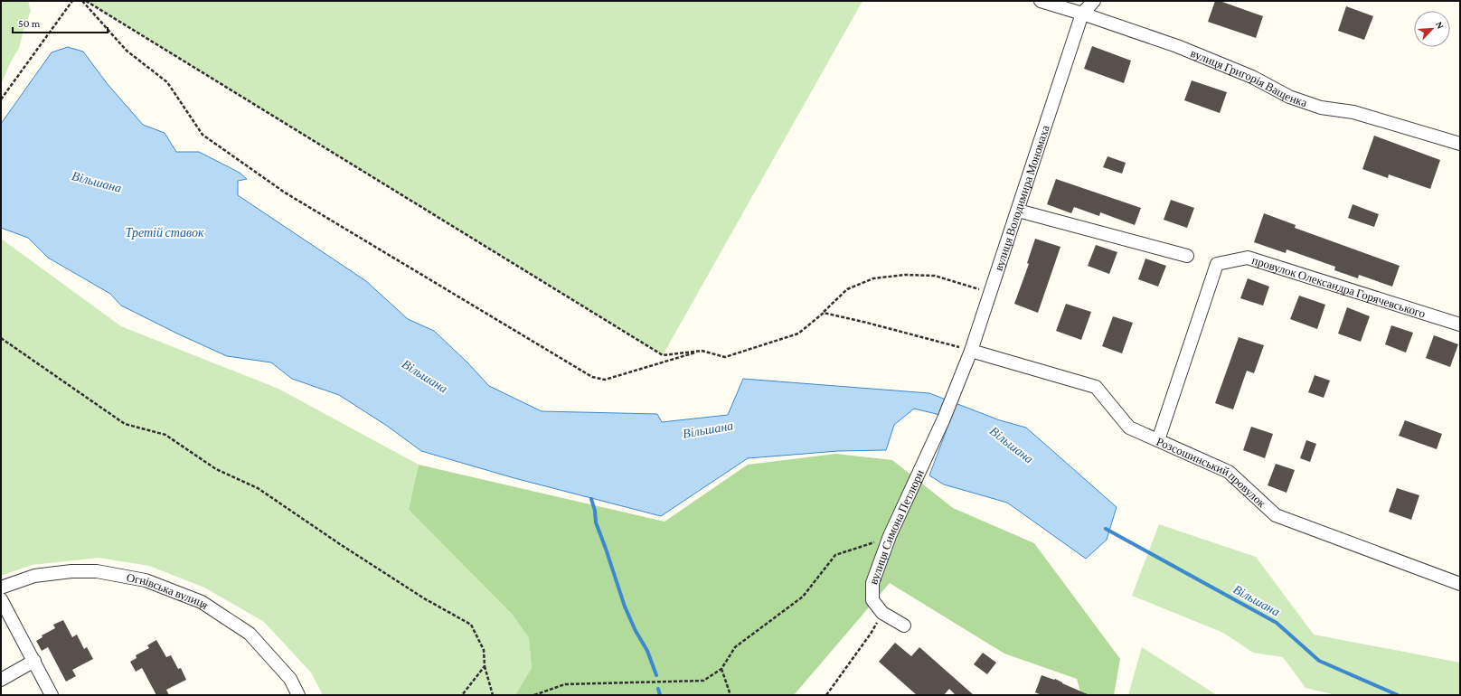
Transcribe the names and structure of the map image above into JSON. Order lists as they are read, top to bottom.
{
  "streets": {
    "street": [
      "вулиця Григорія Ващенка",
      "вулиця Володимира Мономаха",
      "провулок Олександра Горячевського",
      "Розсошинський провулок",
      "вулиця Симона Петлюри",
      "Огнівська вулиця"
    ]
  },
  "crossings": [
    ["вулиця Григорія Ващенка", "вулиця Володимира Мономаха"],
    ["вулиця Володимира Мономаха", "Розсошинський провулок"],
    ["вулиця Володимира Мономаха", "вулиця Симона Петлюри"],
    ["провулок Олександра Горячевського", "Розсошинський провулок"]
  ],
  "water": ["Вільшана", "Третій ставок"],
  "scale_bar": "50 m",
  "north": "top right"
}
